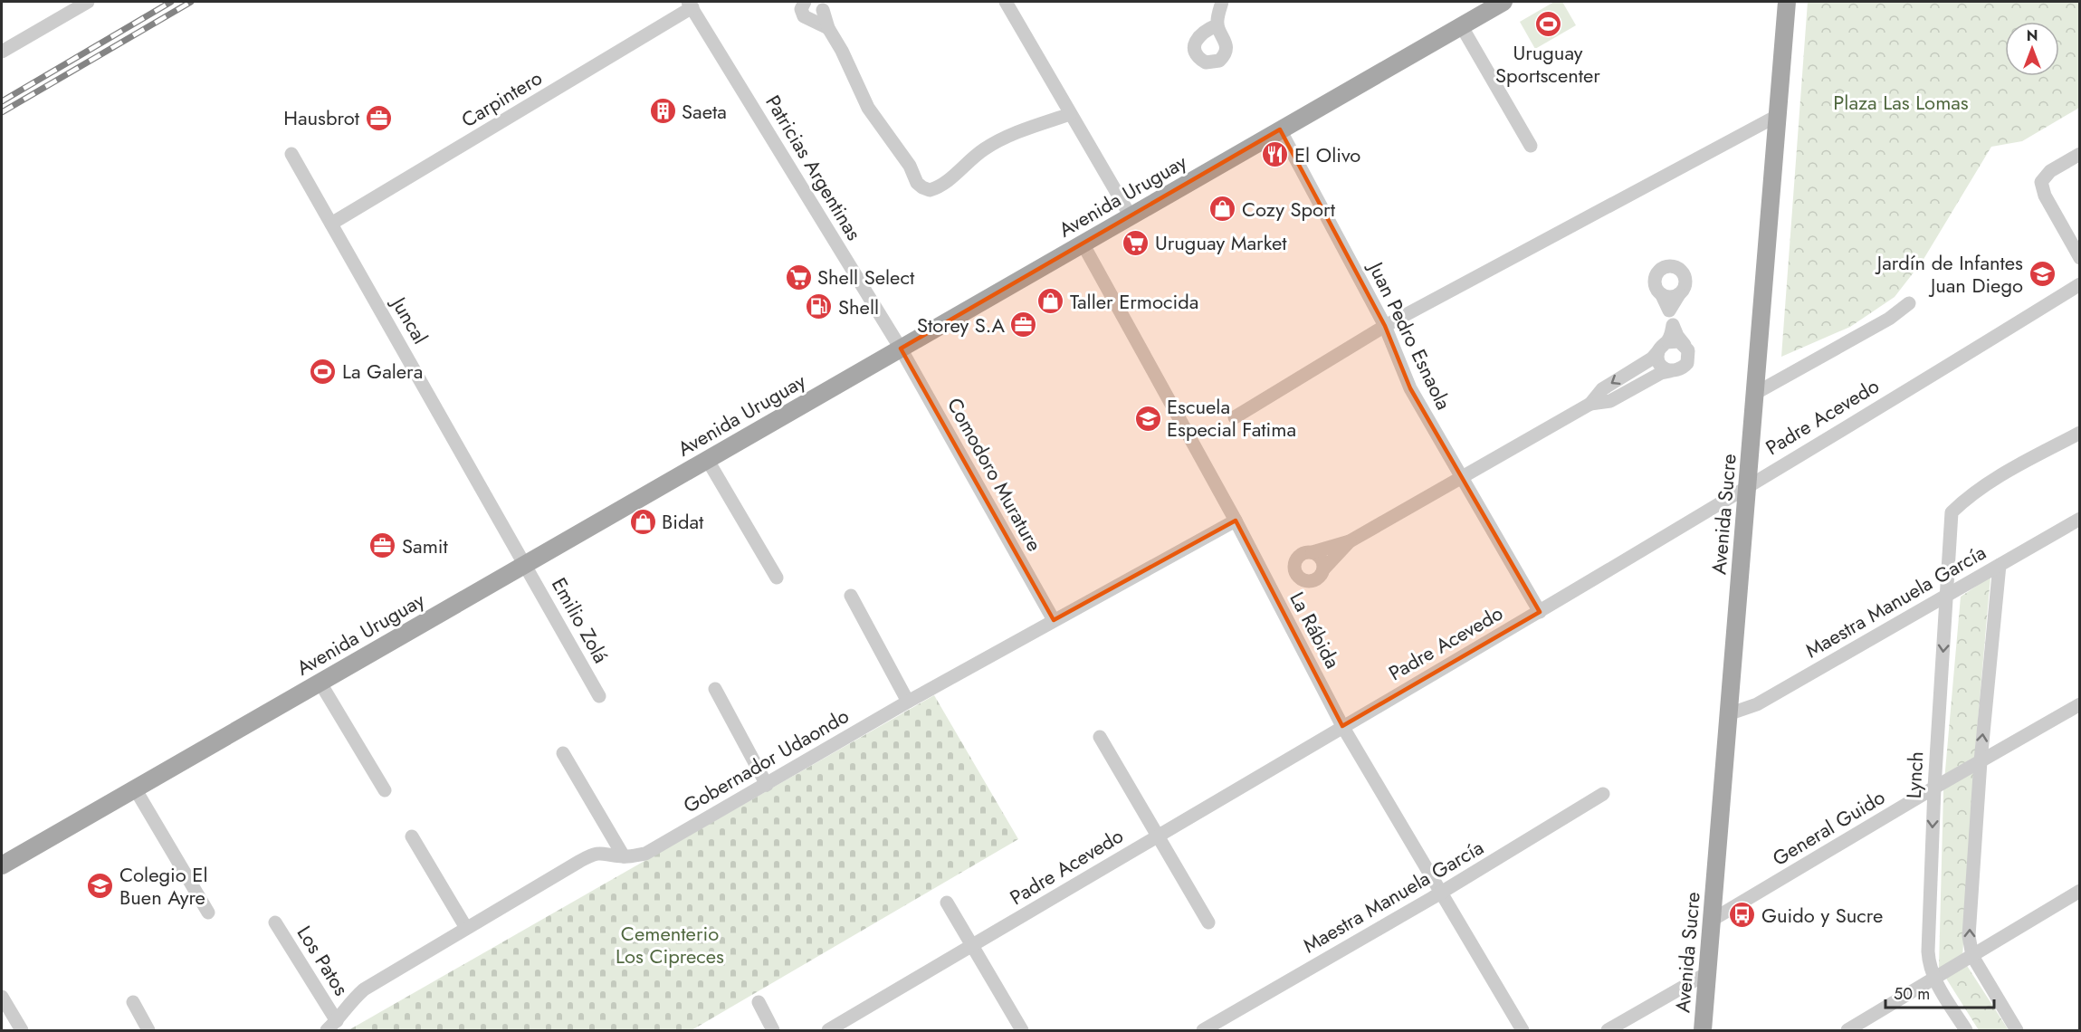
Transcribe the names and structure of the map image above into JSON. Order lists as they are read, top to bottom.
{
  "streets": {
    "main road": ["Avenida Uruguay", "Avenida Sucre"],
    "street": [
      "Carpintero",
      "Patricias Argentinas",
      "Juncal",
      "Juan Pedro Esnaola",
      "Padre Acevedo",
      "Comodoro Murature",
      "Maestra Manuela García",
      "Emilio Zolá",
      "La Rábida",
      "Gobernador Udaondo",
      "Lynch",
      "General Guido",
      "Los Patos"
    ]
  },
  "crossings": [
    ["Carpintero", "Patricias Argentinas"],
    ["Carpintero", "Juncal"],
    ["Patricias Argentinas", "Avenida Uruguay"],
    ["Patricias Argentinas", "Comodoro Murature"],
    ["Avenida Uruguay", "Juncal"],
    ["Avenida Uruguay", "Juan Pedro Esnaola"],
    ["Avenida Uruguay", "Comodoro Murature"],
    ["Avenida Uruguay", "Emilio Zolá"],
    ["Avenida Uruguay", "La Rábida"],
    ["Juncal", "Emilio Zolá"],
    ["Juan Pedro Esnaola", "Padre Acevedo"],
    ["Padre Acevedo", "Avenida Sucre"],
    ["Padre Acevedo", "La Rábida"],
    ["Comodoro Murature", "Gobernador Udaondo"],
    ["Avenida Sucre", "Maestra Manuela García"],
    ["Avenida Sucre", "General Guido"],
    ["Maestra Manuela García", "La Rábida"],
    ["Maestra Manuela García", "Lynch"],
    ["La Rábida", "Gobernador Udaondo"],
    ["Gobernador Udaondo", "Los Patos"],
    ["Lynch", "General Guido"]
  ],
  "parks": ["Plaza Las Lomas", "Cementerio Los Cipreces"],
  "places": {
    "sports": ["Uruguay Sportscenter", "La Galera"],
    "building": ["Saeta"],
    "office": ["Hausbrot", "Storey S.A", "Samit"],
    "restaurant": ["El Olivo"],
    "shop": ["Cozy Sport", "Taller Ermocida", "Bidat"],
    "supermarket": ["Uruguay Market", "Shell Select"],
    "school or university": ["Jardín de Infantes Juan Diego", "Escuela Especial Fatima", "Colegio El Buen Ayre"],
    "fuel station": ["Shell"],
    "bus stop": ["Guido y Sucre"]
  },
  "scale_bar": "50 m",
  "north": "top"
}
